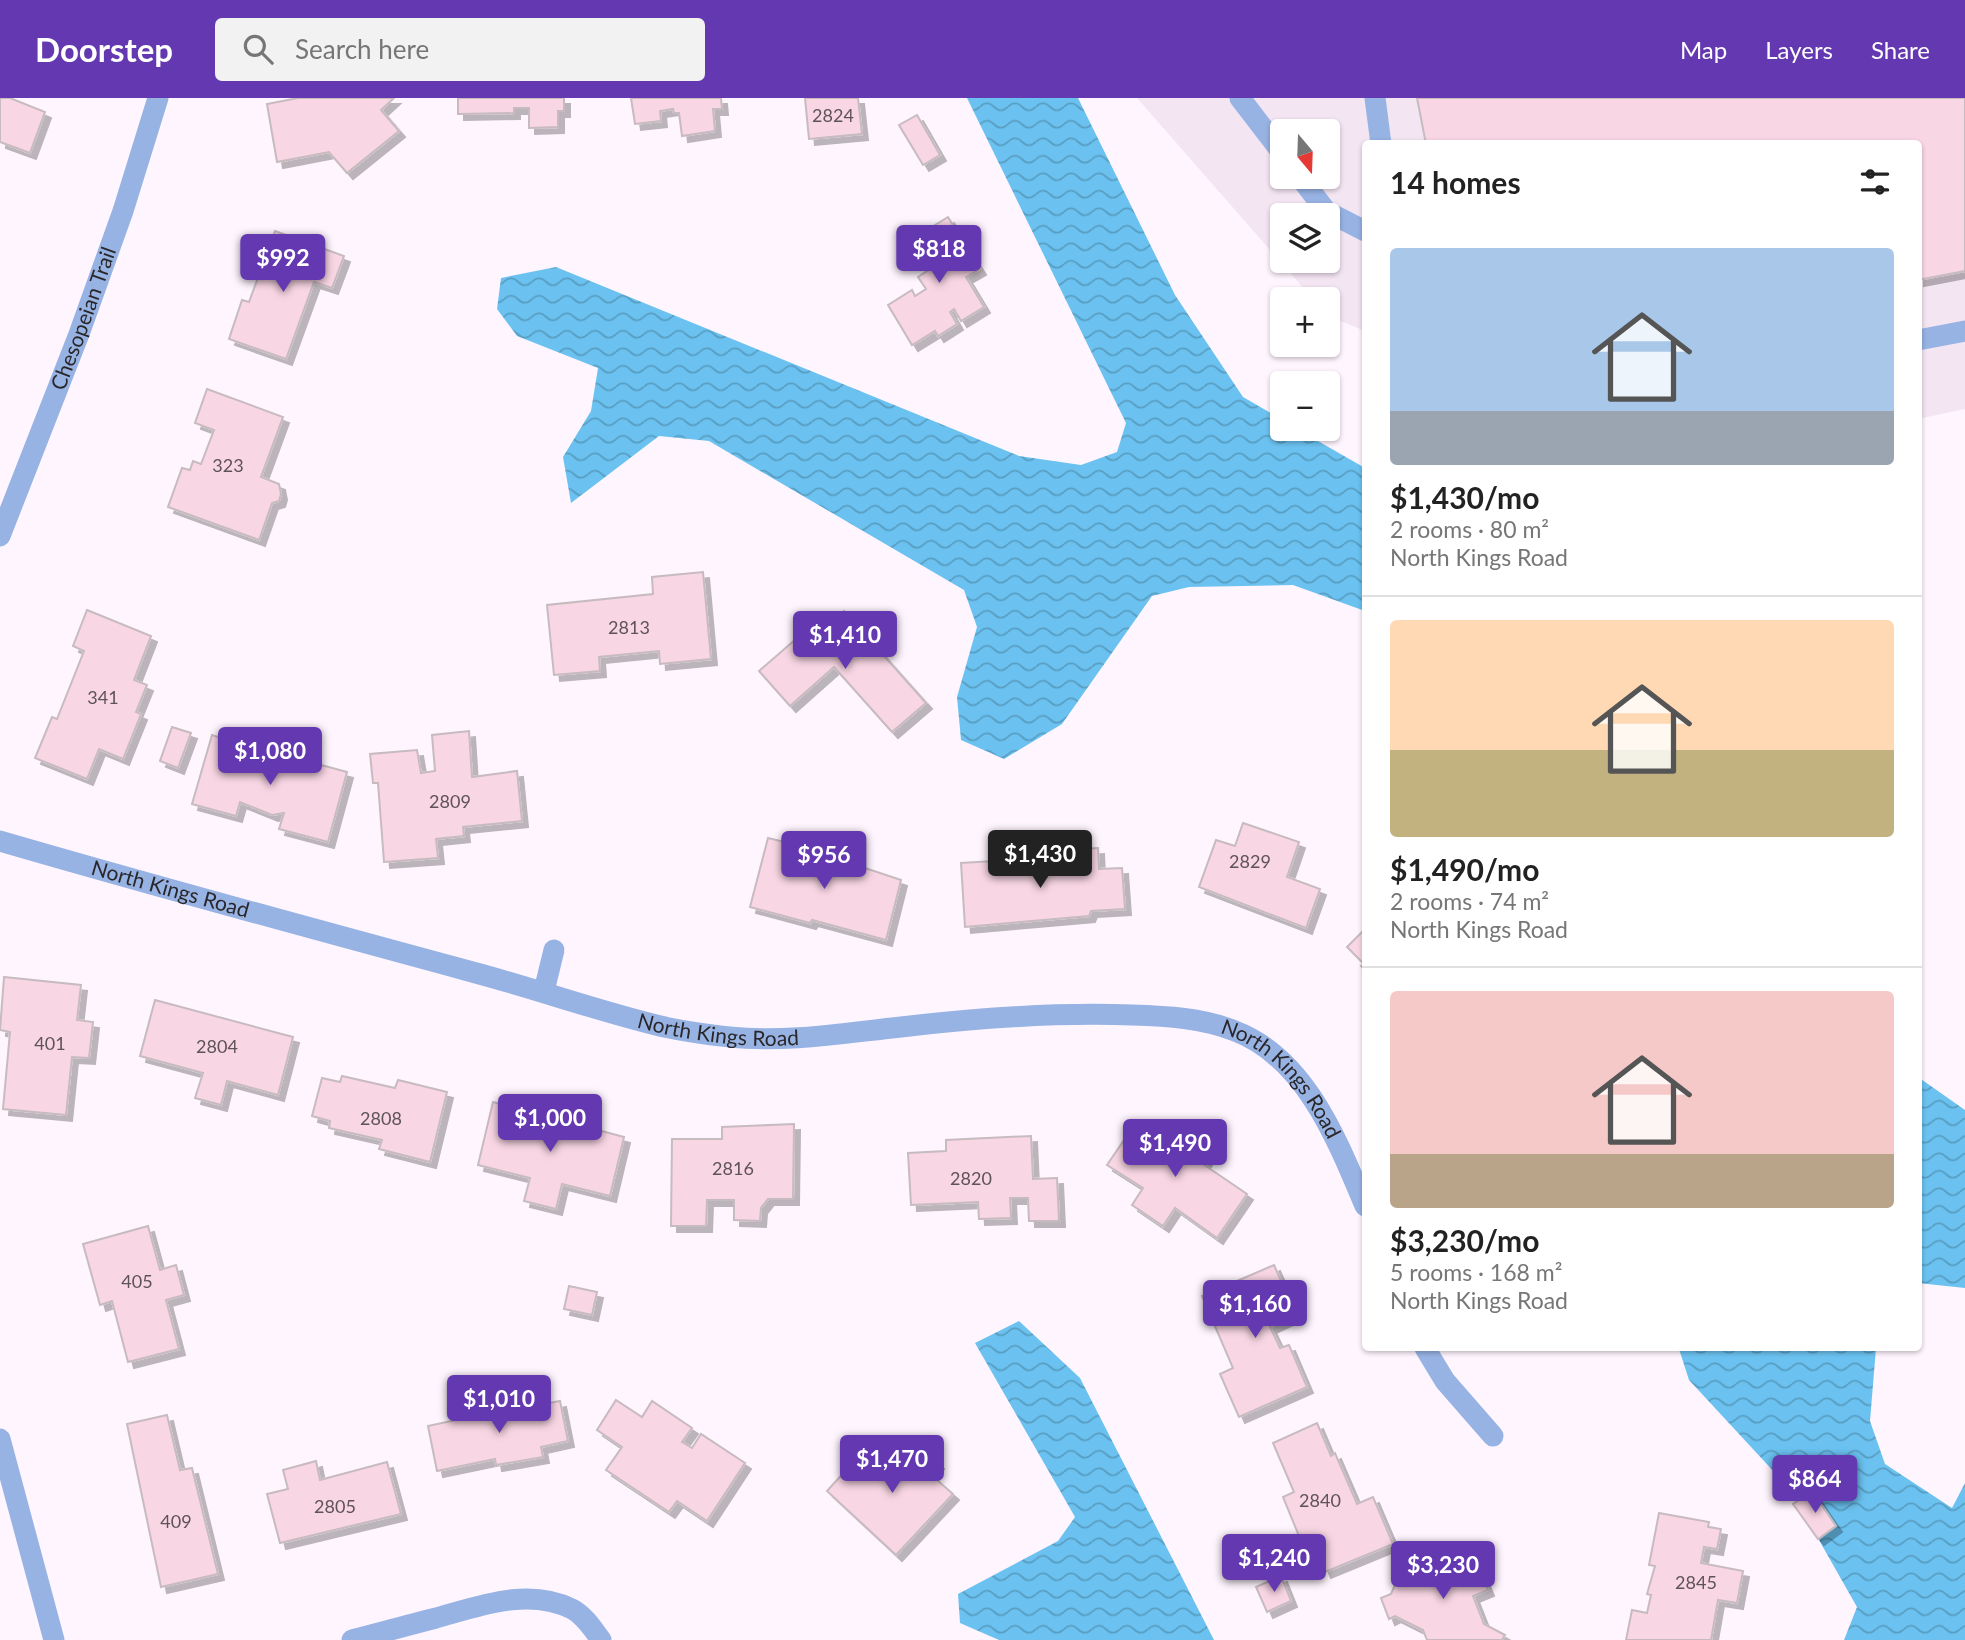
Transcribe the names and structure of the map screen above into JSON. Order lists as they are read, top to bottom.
{
  "streets": {
    "street": ["Chesopeian Trail", "North Kings Road"]
  },
  "house_numbers": [
    "2824",
    "323",
    "2813",
    "341",
    "2809",
    "2829",
    "401",
    "2804",
    "2808",
    "2816",
    "2820",
    "405",
    "2840",
    "2805",
    "409",
    "2845"
  ],
  "north": "bottom",
  "page": {
    "header": "Doorstep",
    "search": "Search here",
    "nav": ["Map", "Layers", "Share"],
    "map_buttons": ["+", "−"],
    "heading": "14 homes",
    "list": [
      {
        "name": "$1,430/mo",
        "note": "2 rooms · 80 m² · North Kings Road"
      },
      {
        "name": "$1,490/mo",
        "note": "2 rooms · 74 m² · North Kings Road"
      },
      {
        "name": "$3,230/mo",
        "note": "5 rooms · 168 m² · North Kings Road"
      }
    ],
    "price": [
      "$818",
      "$992",
      "$1,410",
      "$1,080",
      "$1,430",
      "$956",
      "$1,000",
      "$1,490",
      "$1,160",
      "$1,010",
      "$1,470",
      "$864",
      "$1,240",
      "$3,230"
    ]
  }
}
